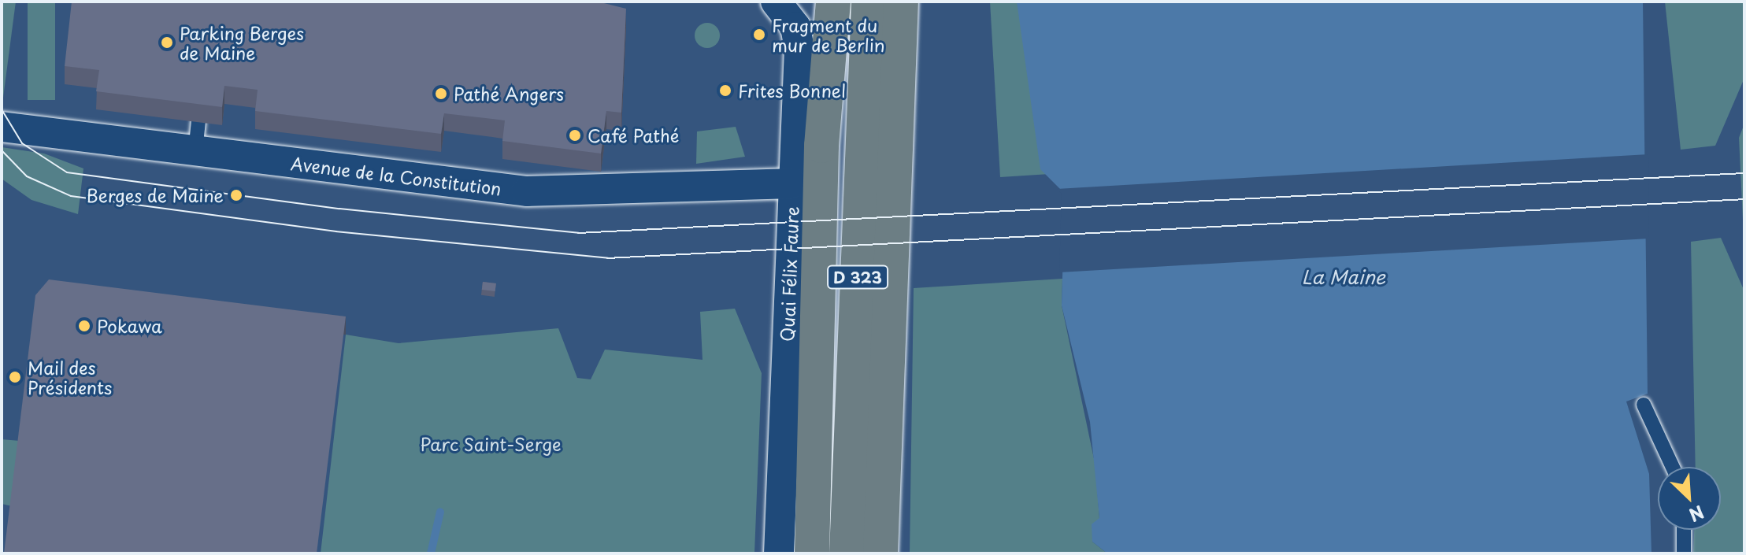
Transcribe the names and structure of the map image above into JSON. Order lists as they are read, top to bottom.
{
  "streets": {
    "highway": ["D 323"],
    "street": ["Avenue de la Constitution", "Quai Félix Faure"]
  },
  "crossings": [
    ["Avenue de la Constitution", "Quai Félix Faure"]
  ],
  "water": ["La Maine"],
  "parks": ["Parc Saint-Serge"],
  "places": [
    "Fragment du mur de Berlin",
    "Parking Berges de Maine",
    "Frites Bonnel",
    "Pathé Angers",
    "Café Pathé",
    "Berges de Maine",
    "Pokawa",
    "Mail des Présidents"
  ],
  "north": "bottom right"
}
